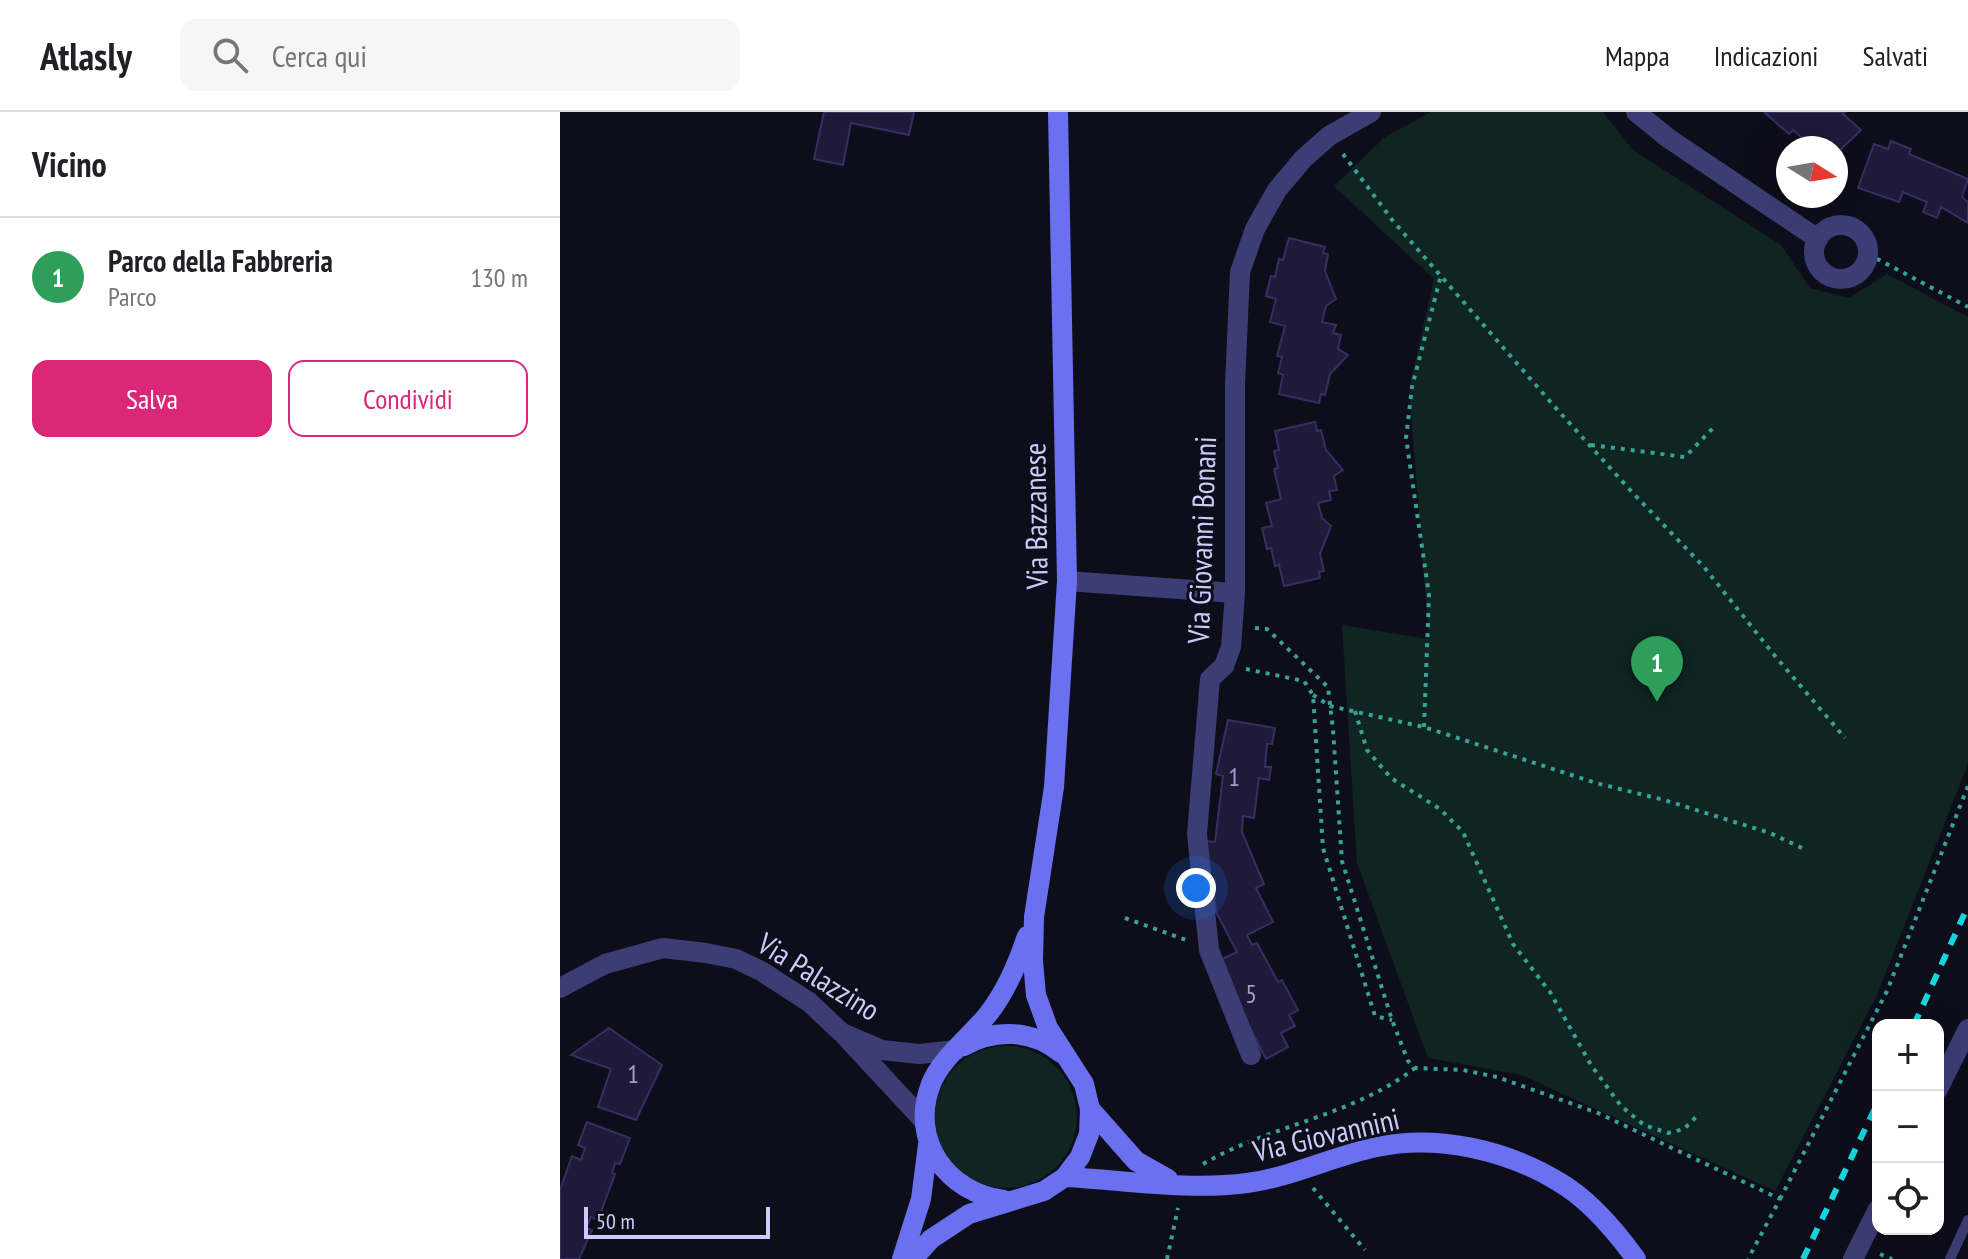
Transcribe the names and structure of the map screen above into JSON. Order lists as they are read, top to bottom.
{
  "streets": {
    "main road": ["Via Bazzanese", "Via Giovannini"],
    "street": ["Via Giovanni Bonani", "Via Palazzino"]
  },
  "crossings": [
    ["Via Bazzanese", "Via Palazzino"],
    ["Via Bazzanese", "Via Giovannini"],
    ["Via Palazzino", "Via Giovannini"]
  ],
  "house_numbers": ["1", "5", "1"],
  "scale_bar": "50 m",
  "north": "right",
  "page": {
    "header": "Atlasly",
    "search": "Cerca qui",
    "nav": ["Mappa", "Indicazioni", "Salvati"],
    "heading": "Vicino",
    "list": [
      {
        "mark": "1",
        "name": "Parco della Fabbreria",
        "note": "Parco",
        "value": "130 m"
      }
    ],
    "buttons": ["Salva", "Condividi"],
    "pins": "1",
    "map_buttons": ["+", "−"],
    "scale": "50 m"
  }
}
